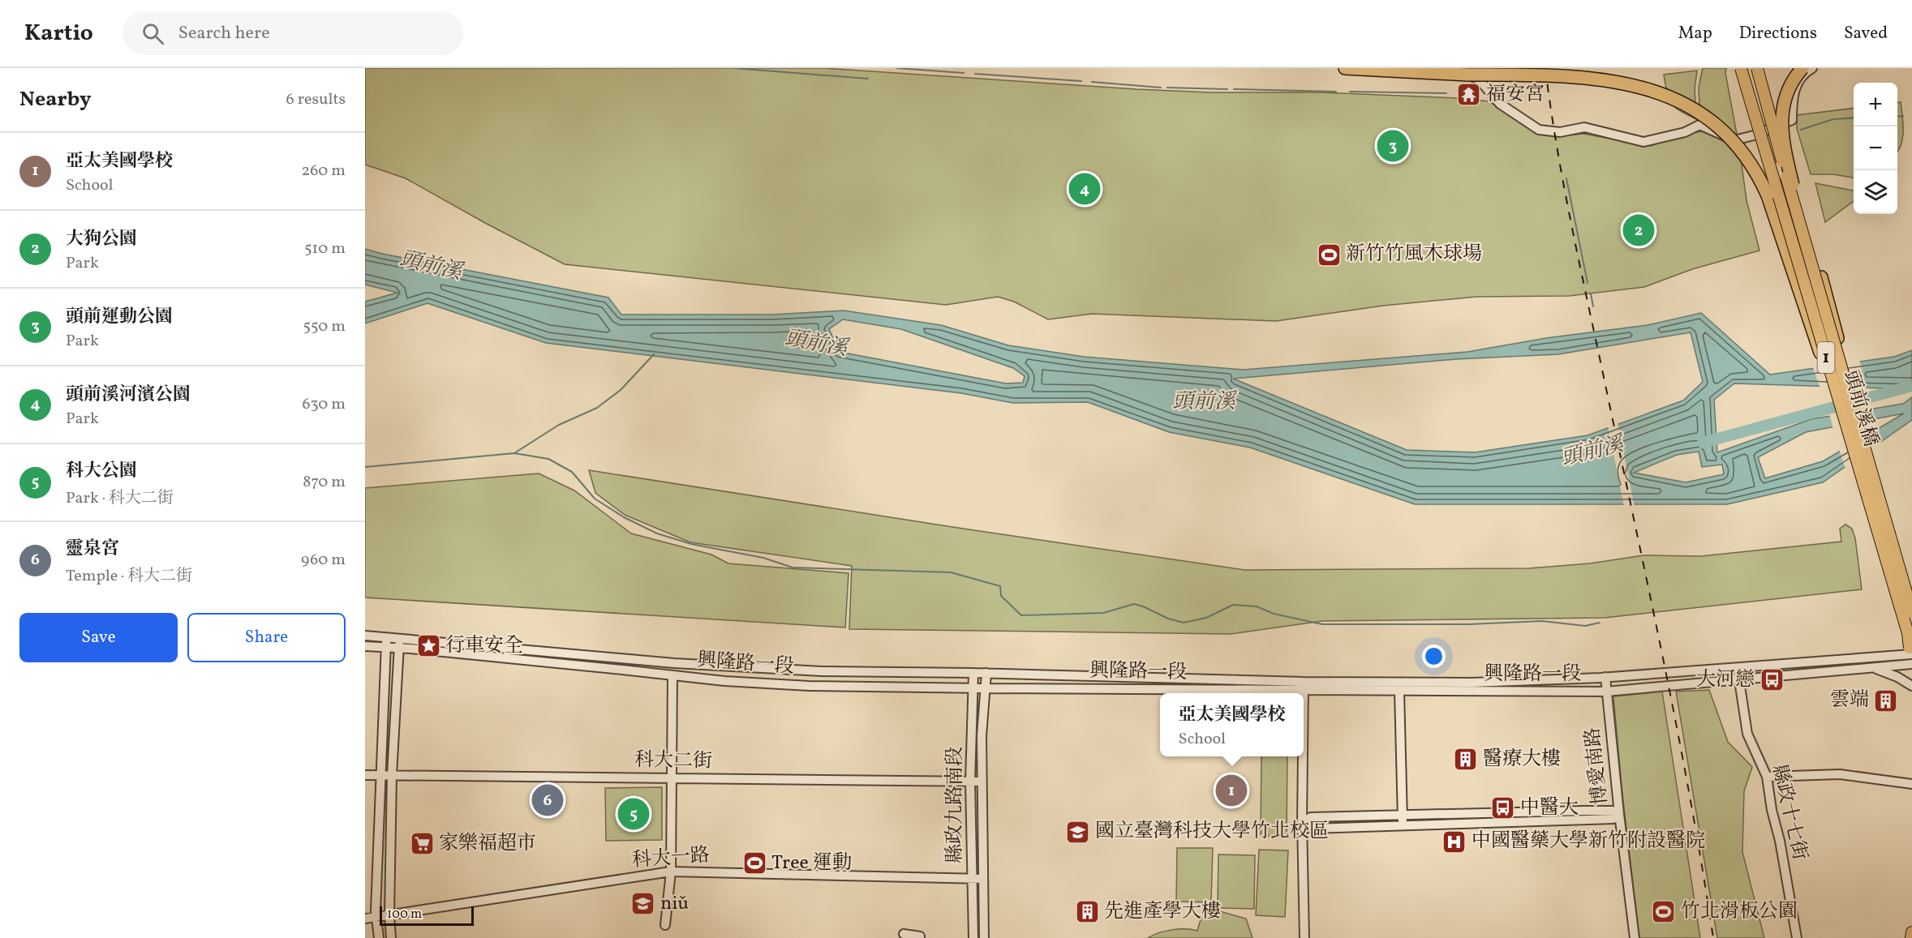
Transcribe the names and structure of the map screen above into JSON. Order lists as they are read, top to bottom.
{
  "streets": {
    "main road": ["1", "頭前溪橋"],
    "street": [
      "興隆路一段",
      "科大二街",
      "博愛南路",
      "縣政九路南段",
      "縣政十七街",
      "科大一路"
    ]
  },
  "crossings": [
    ["頭前溪橋", "興隆路一段"],
    ["興隆路一段", "博愛南路"],
    ["興隆路一段", "縣政九路南段"],
    ["興隆路一段", "縣政十七街"],
    ["科大二街", "縣政九路南段"],
    ["縣政九路南段", "科大一路"]
  ],
  "water": ["頭前溪"],
  "places": {
    "temple": ["福安宮"],
    "sports": ["新竹竹風木球場", "Tree 運動", "竹北滑板公園"],
    "place": ["行車安全"],
    "bus stop": ["大河戀", "中醫大"],
    "building": ["雲端", "醫療大樓", "先進產學大樓"],
    "school or university": ["國立臺灣科技大學竹北校區", "niǔ"],
    "hospital": ["中國醫藥大學新竹附設醫院"],
    "supermarket": ["家樂福超市"]
  },
  "scale_bar": "100 m",
  "page": {
    "header": "Kartio",
    "search": "Search here",
    "nav": ["Map", "Directions", "Saved"],
    "heading": ["Nearby", "6 results"],
    "map_buttons": ["+", "−"],
    "pins": [
      "3",
      "4",
      "2",
      "1",
      "6",
      "5"
    ],
    "list": [
      {
        "mark": "1",
        "name": "亞太美國學校",
        "note": "School",
        "value": "260 m"
      },
      {
        "mark": "2",
        "name": "大狗公園",
        "note": "Park",
        "value": "510 m"
      },
      {
        "mark": "3",
        "name": "頭前運動公園",
        "note": "Park",
        "value": "550 m"
      },
      {
        "mark": "4",
        "name": "頭前溪河濱公園",
        "note": "Park",
        "value": "630 m"
      },
      {
        "mark": "5",
        "name": "科大公園",
        "note": "Park · 科大二街",
        "value": "870 m"
      },
      {
        "mark": "6",
        "name": "靈泉宮",
        "note": "Temple · 科大二街",
        "value": "960 m"
      }
    ],
    "buttons": ["Save", "Share"],
    "popup": ["亞太美國學校", "School"],
    "scale": "100 m"
  }
}
